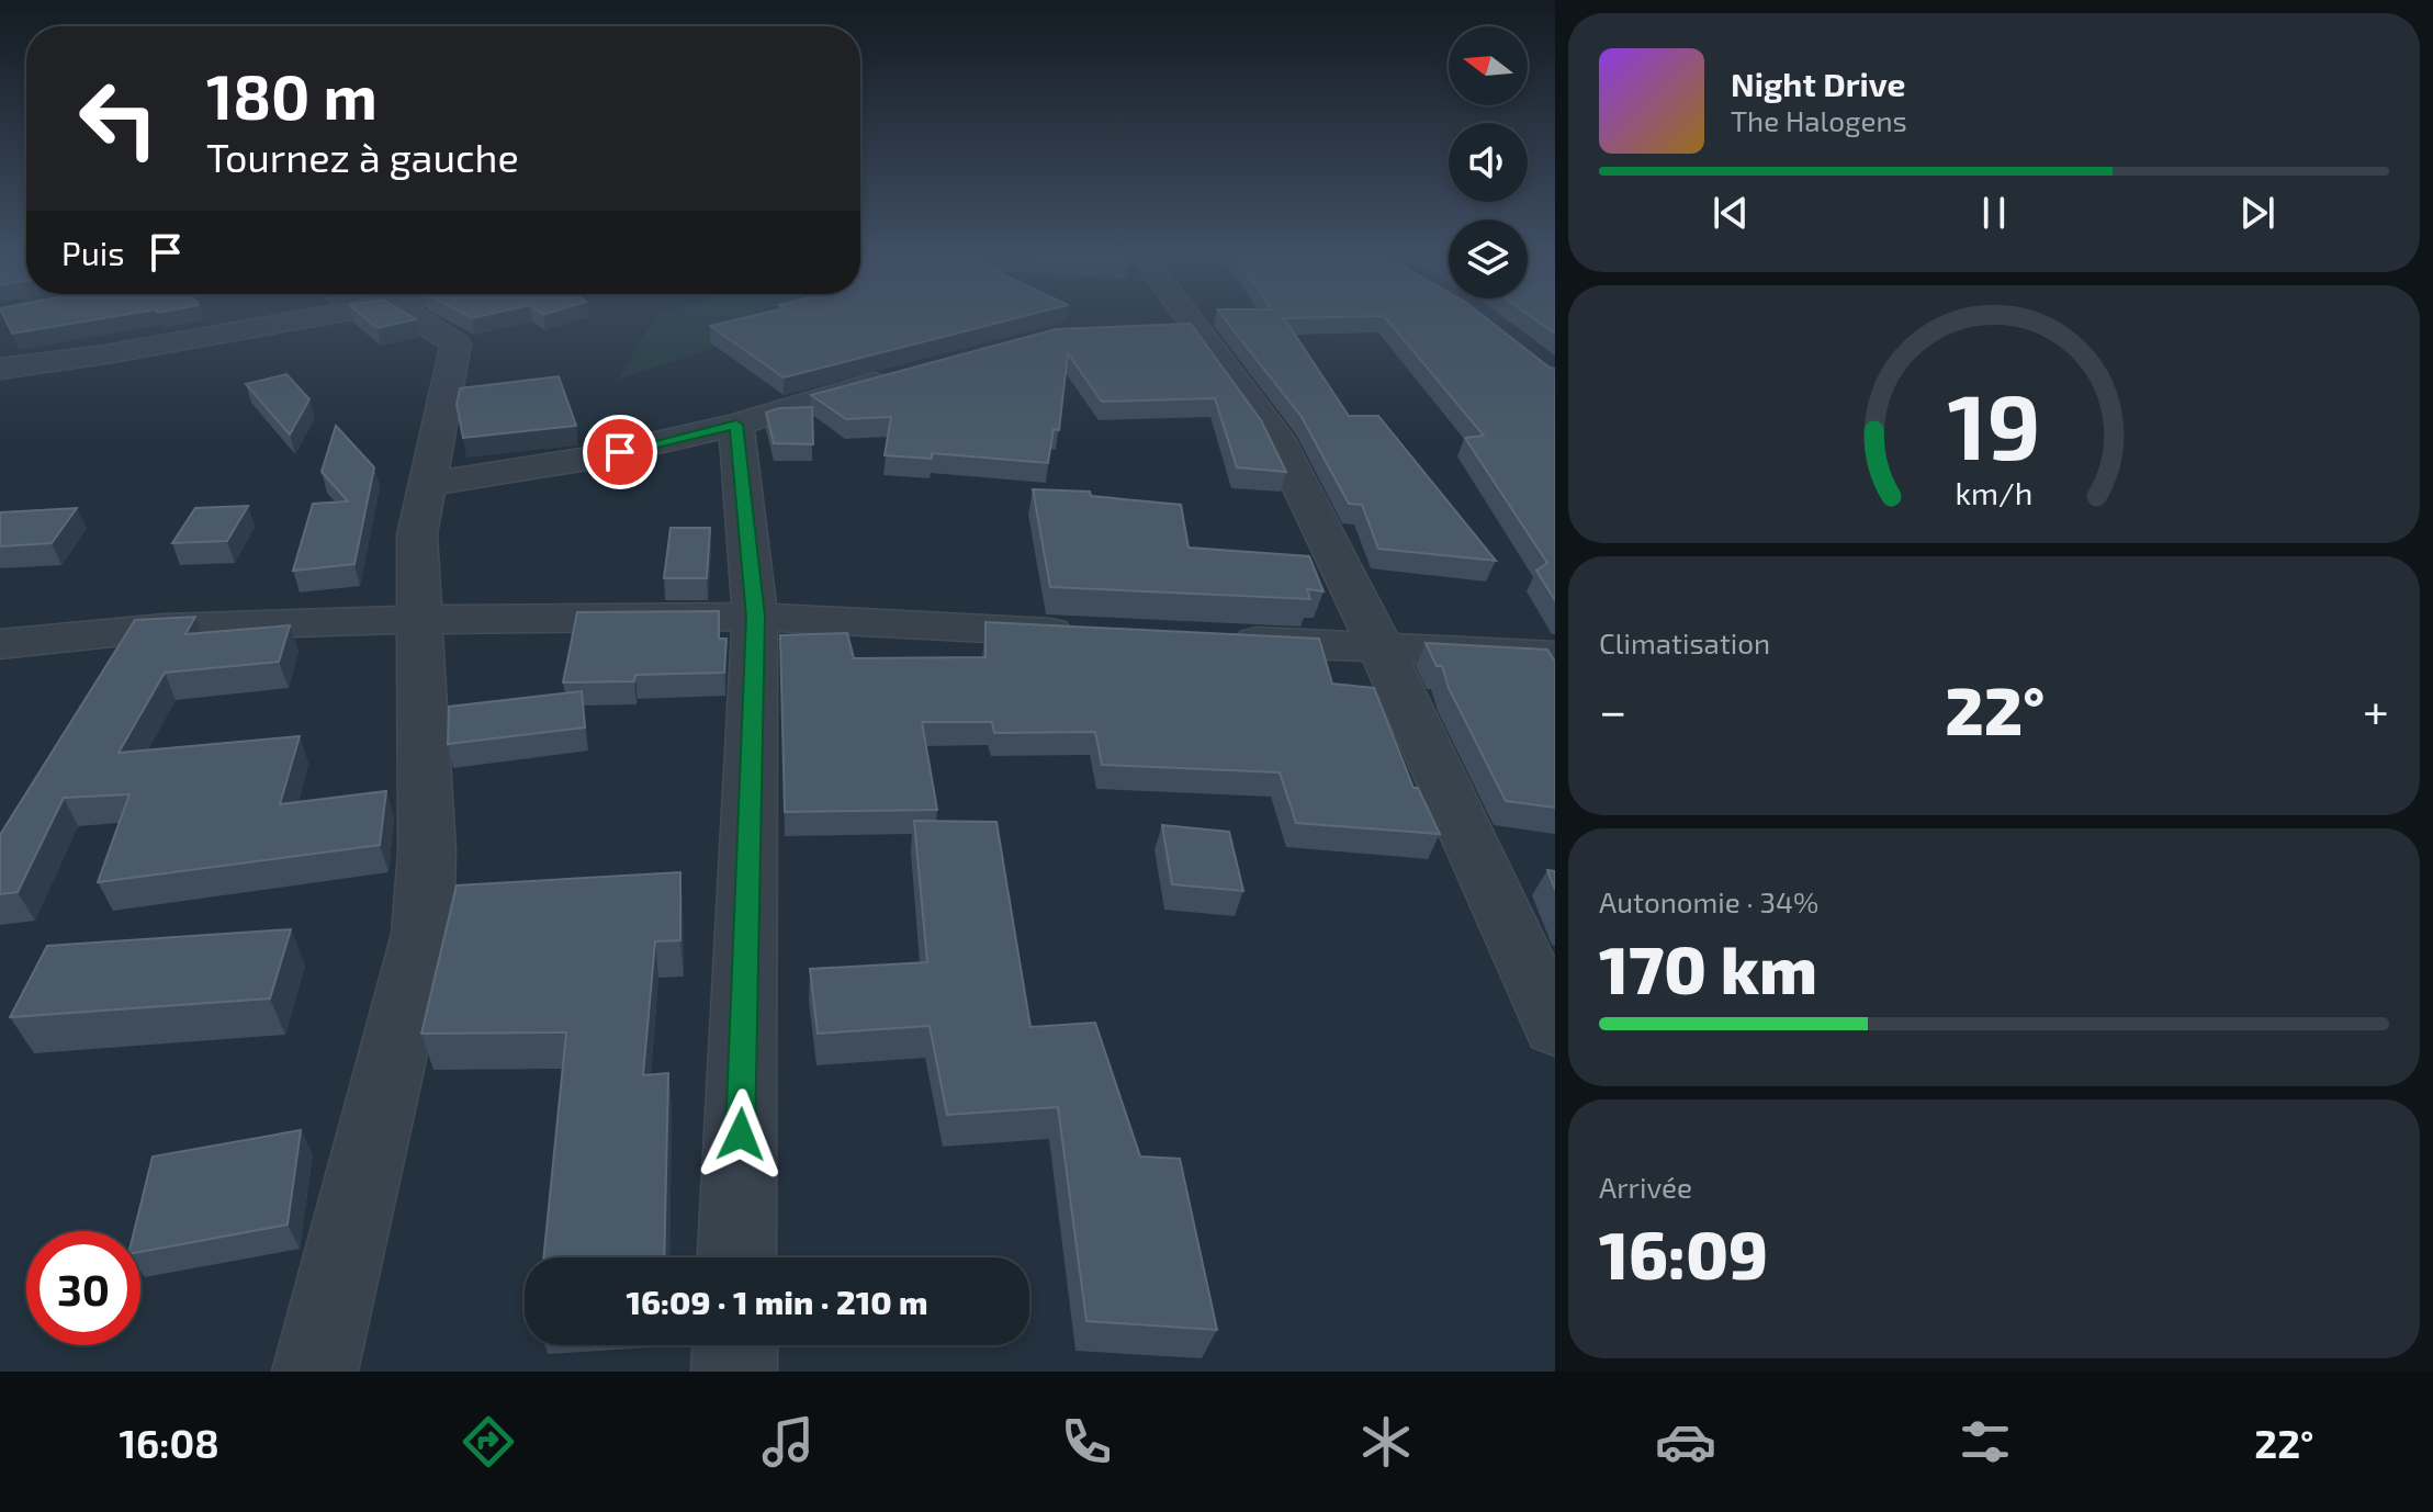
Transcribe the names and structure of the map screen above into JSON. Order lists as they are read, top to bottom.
{
  "north": "left",
  "page": {
    "turn": ["180 m", "Tournez à gauche"],
    "song": ["Night Drive", "The Halogens"],
    "then": "Puis",
    "tile": [
      "Climatisation",
      ["Autonomie · 34%", "170 km"],
      ["Arrivée", "16:09"]
    ],
    "heat": ["−", "22°", "+"],
    "limit": "30",
    "trip": "16:09 · 1 min · 210 m",
    "tabs": ["16:08", "22°"],
    "gauge": ["19", "km/h"]
  }
}
